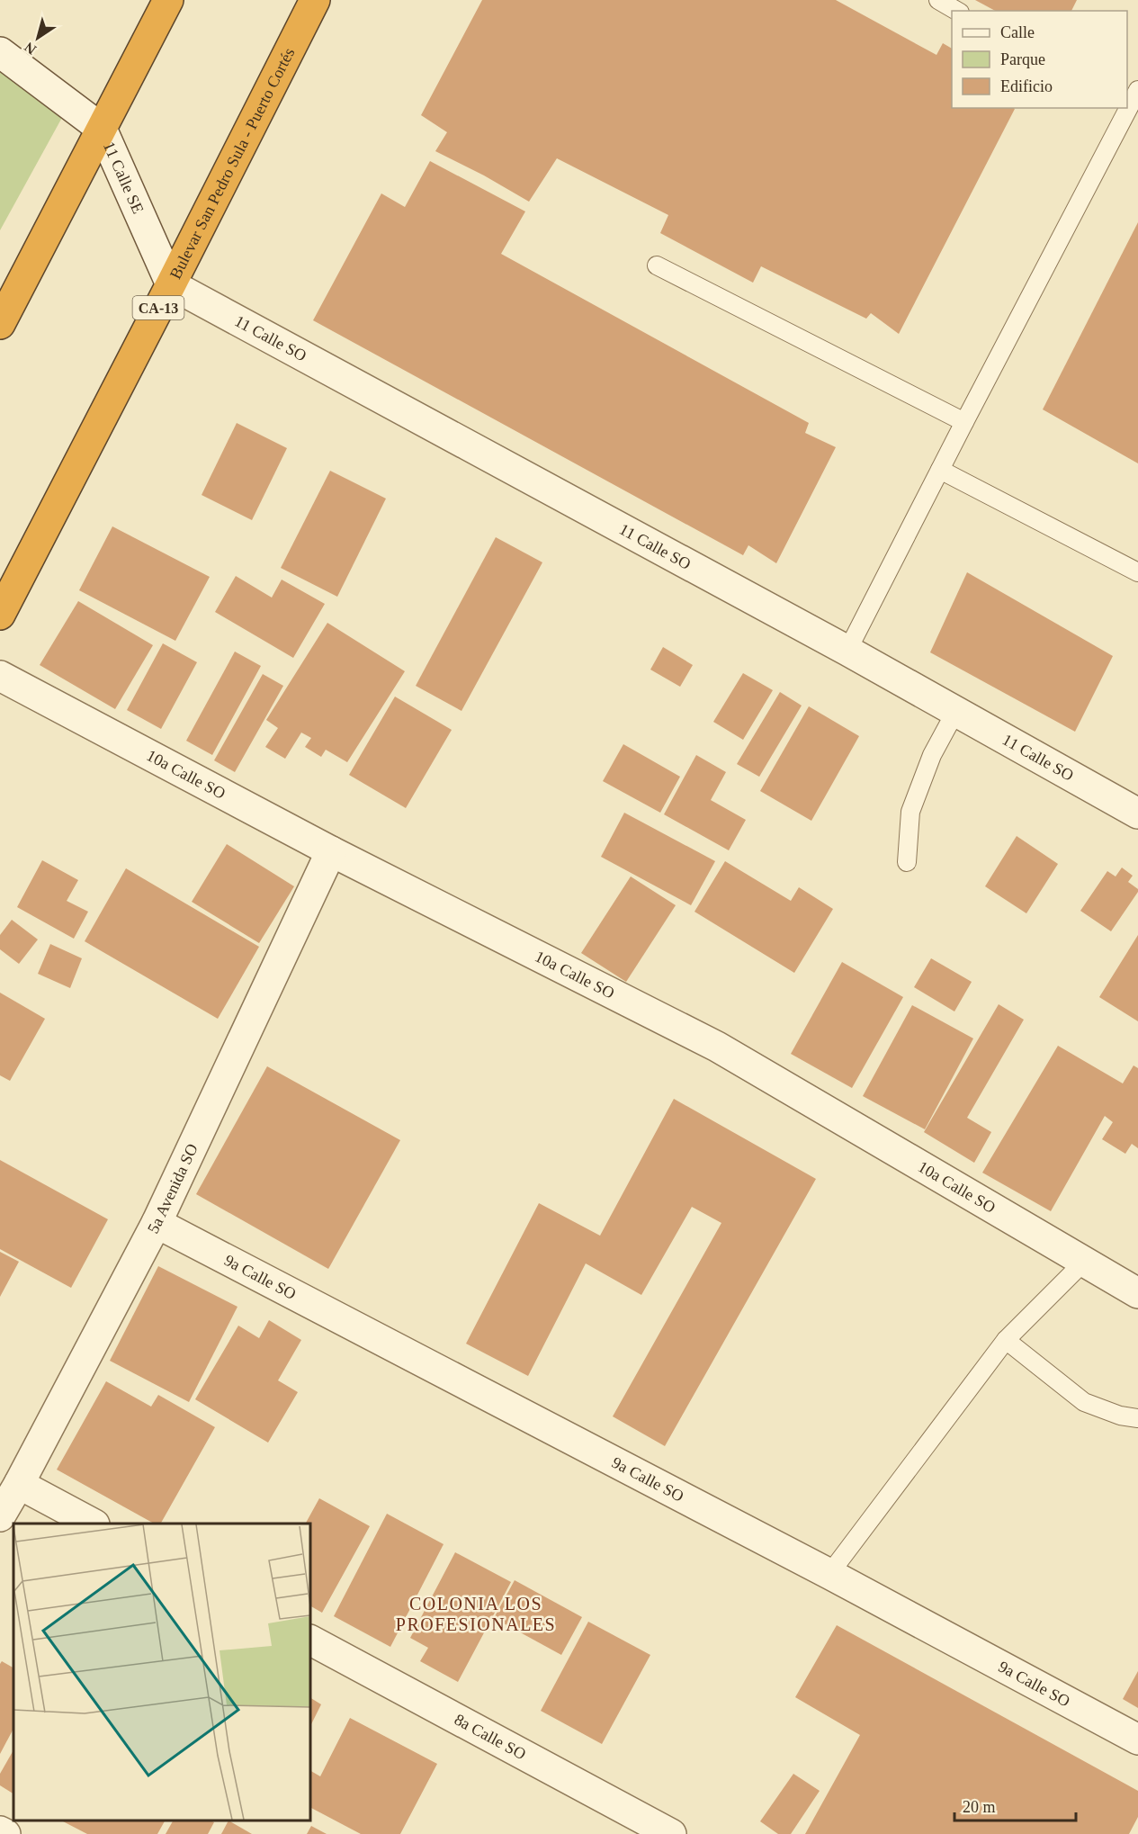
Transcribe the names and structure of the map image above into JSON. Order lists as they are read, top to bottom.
{
  "streets": {
    "highway": ["Bulevar San Pedro Sula - Puerto Cortés", "CA-13"],
    "street": [
      "11 Calle SE",
      "11 Calle SO",
      "10a Calle SO",
      "5a Avenida SO",
      "9a Calle SO",
      "8a Calle SO"
    ]
  },
  "crossings": [
    ["Bulevar San Pedro Sula - Puerto Cortés", "11 Calle SE"],
    ["Bulevar San Pedro Sula - Puerto Cortés", "11 Calle SO"],
    ["11 Calle SE", "11 Calle SO"],
    ["10a Calle SO", "5a Avenida SO"],
    ["5a Avenida SO", "9a Calle SO"]
  ],
  "districts": ["COLONIA LOS PROFESIONALES"],
  "legend": ["Calle", "Parque", "Edificio"],
  "scale_bar": "20 m",
  "north": "bottom left"
}
